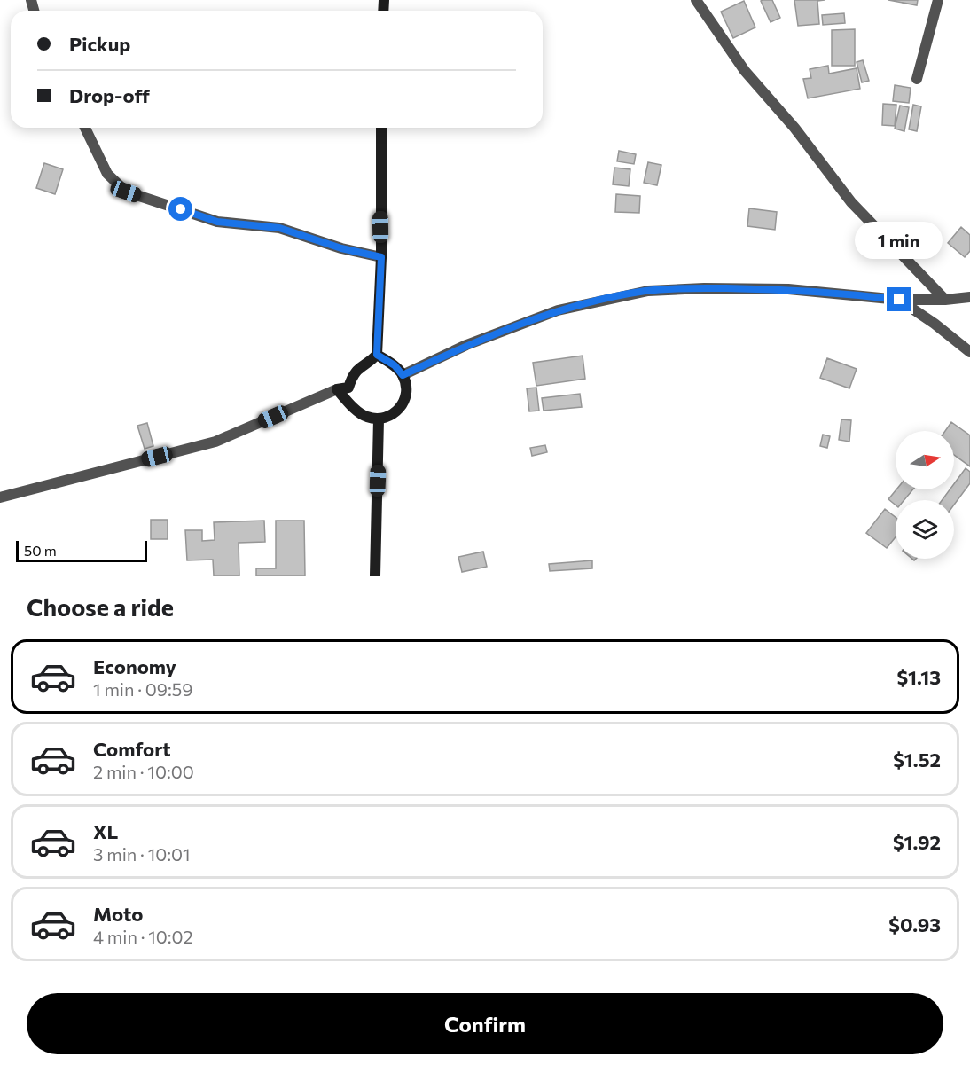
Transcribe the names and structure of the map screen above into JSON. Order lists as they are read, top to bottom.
{
  "scale_bar": "50 m",
  "north": "right",
  "page": {
    "banner": ["Pickup", "Drop-off"],
    "bubble": "1 min",
    "scale": "50 m",
    "heading": "Choose a ride",
    "list": [
      {
        "name": "Economy",
        "note": "1 min · 09:59",
        "value": "$1.13"
      },
      {
        "name": "Comfort",
        "note": "2 min · 10:00",
        "value": "$1.52"
      },
      {
        "name": "XL",
        "note": "3 min · 10:01",
        "value": "$1.92"
      },
      {
        "name": "Moto",
        "note": "4 min · 10:02",
        "value": "$0.93"
      }
    ],
    "buttons": "Confirm"
  }
}
